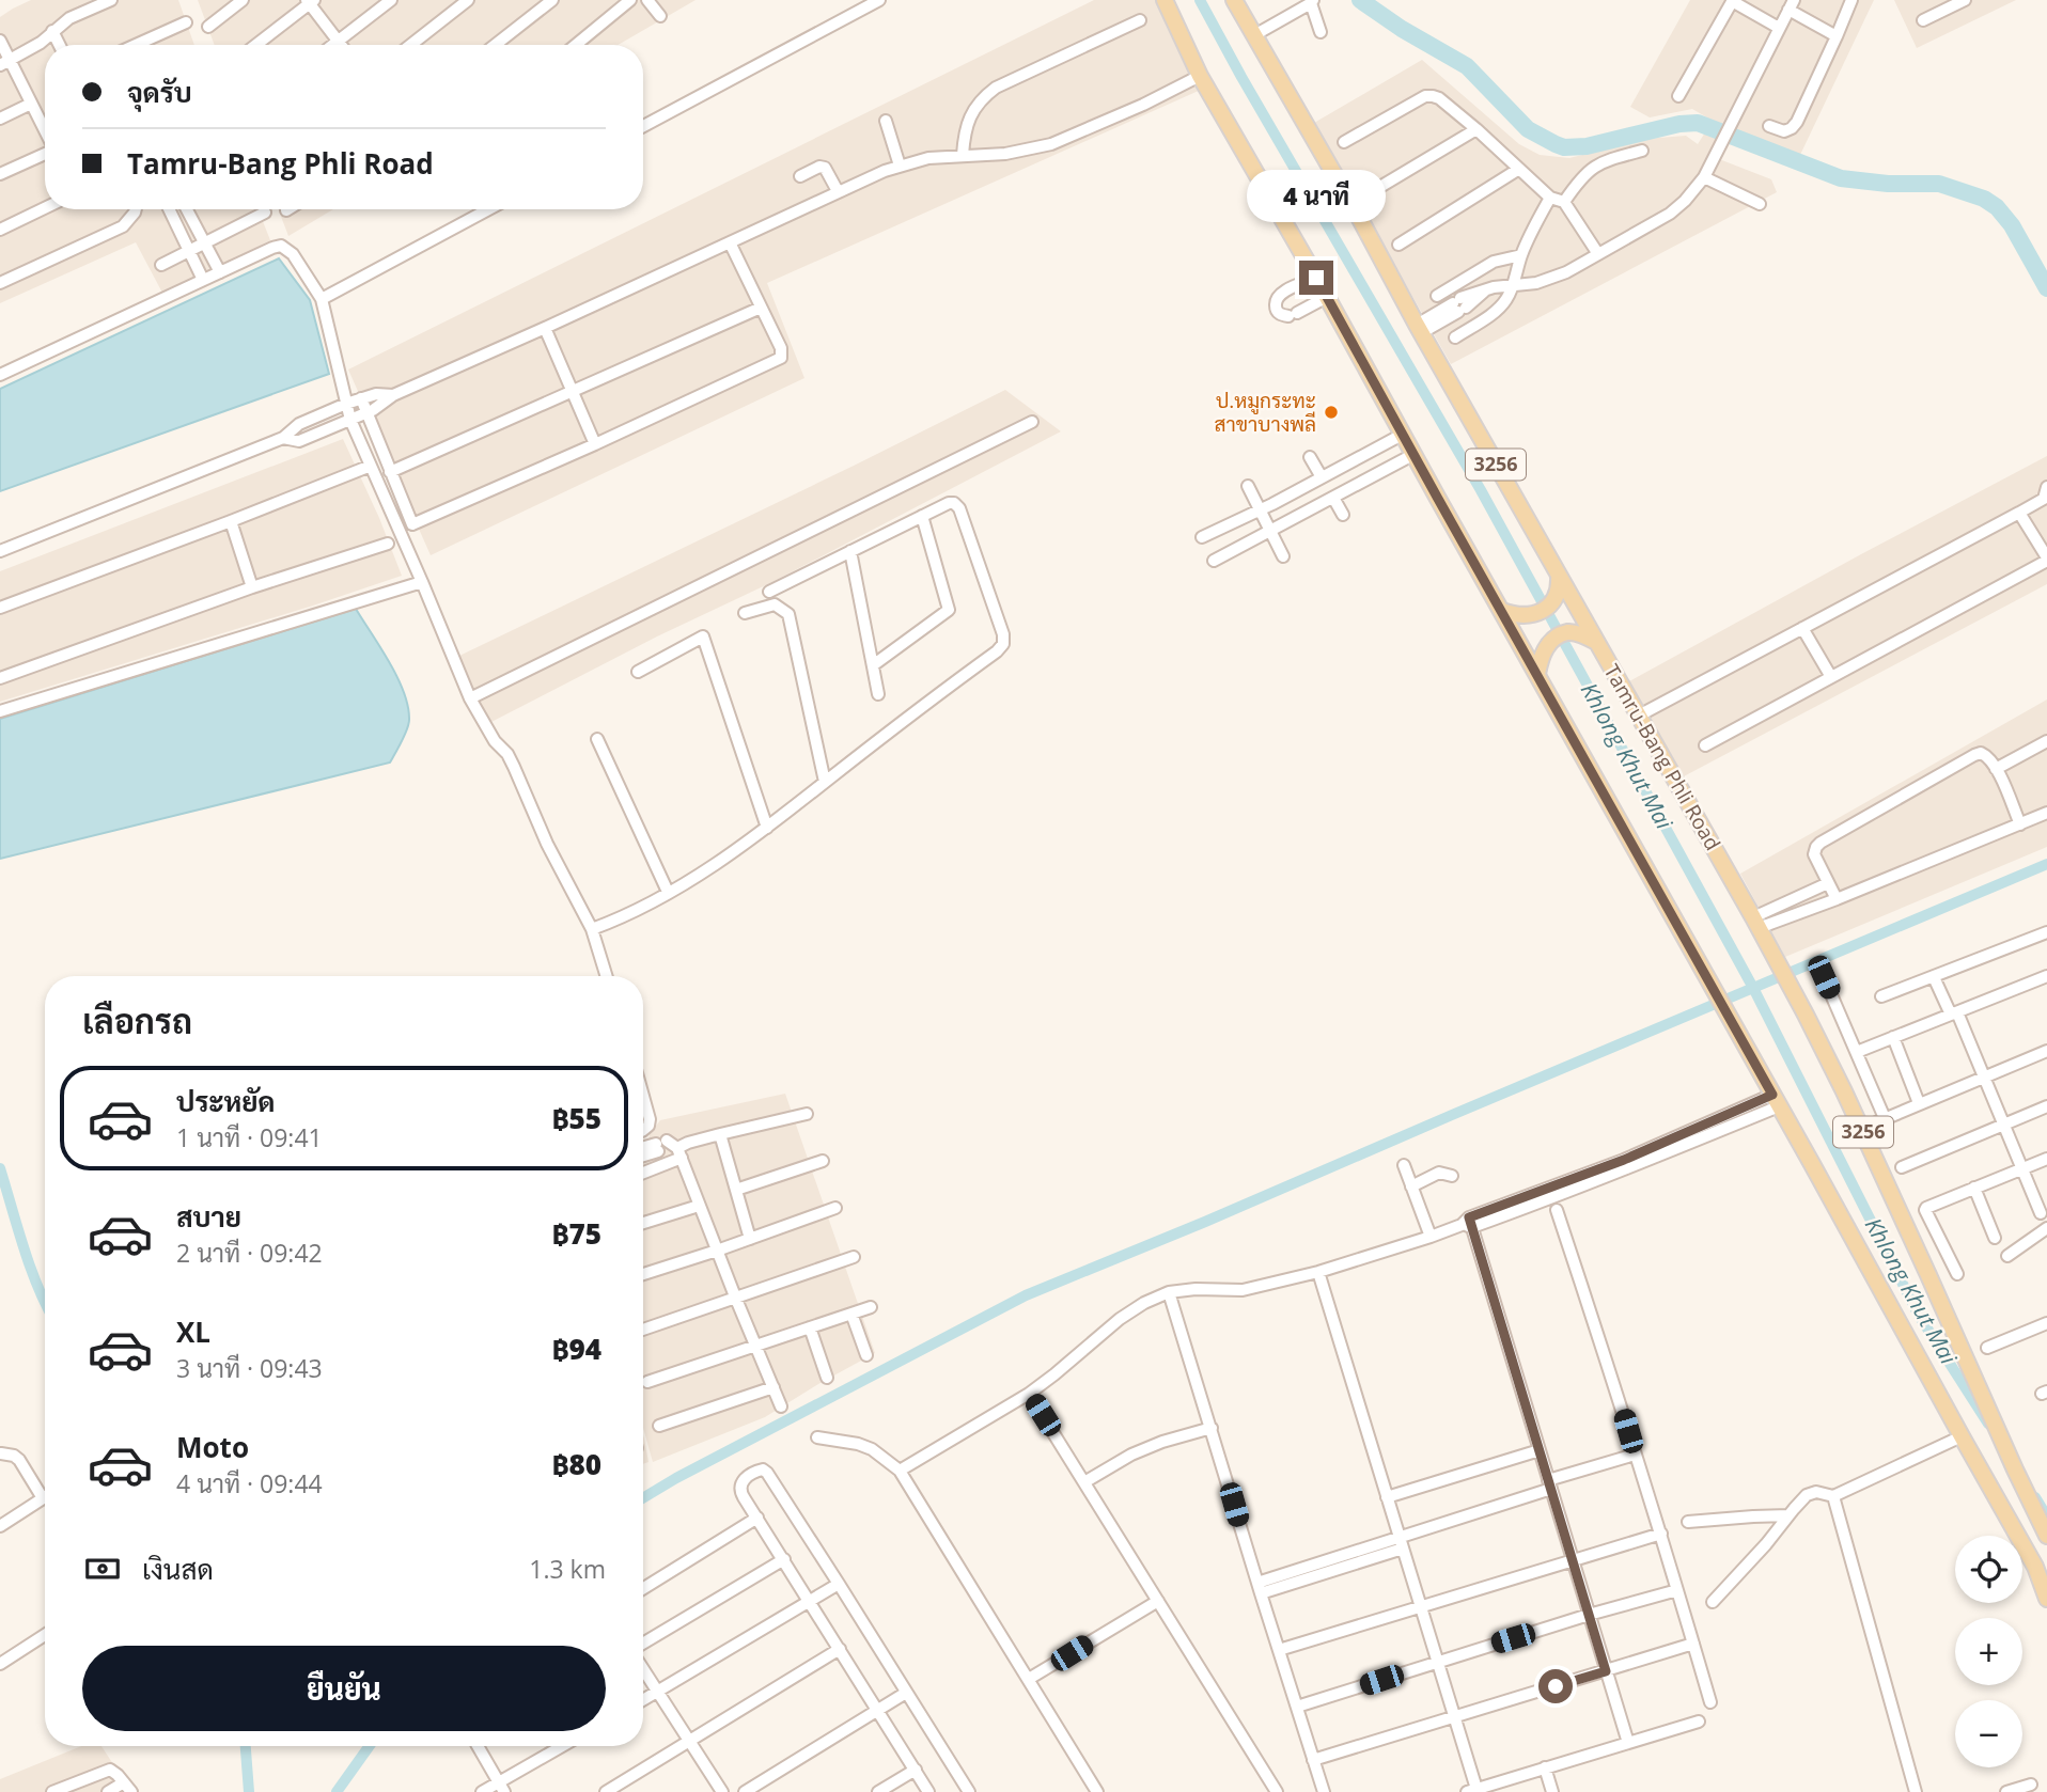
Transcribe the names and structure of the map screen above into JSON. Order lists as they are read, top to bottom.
{
  "streets": {
    "main road": ["3256", "Tamru-Bang Phli Road"]
  },
  "water": ["Khlong Khut Mai"],
  "places": ["ป.หมูกระทะ สาขาบางพลี"],
  "page": {
    "banner": ["จุดรับ", "Tamru-Bang Phli Road"],
    "bubble": "4 นาที",
    "heading": "เลือกรถ",
    "list": [
      {
        "name": "ประหยัด",
        "note": "1 นาที · 09:41",
        "value": "฿55"
      },
      {
        "name": "สบาย",
        "note": "2 นาที · 09:42",
        "value": "฿75"
      },
      {
        "name": "XL",
        "note": "3 นาที · 09:43",
        "value": "฿94"
      },
      {
        "name": "Moto",
        "note": "4 นาที · 09:44",
        "value": "฿80"
      }
    ],
    "pay": ["เงินสด", "1.3 km"],
    "map_buttons": ["+", "−"],
    "buttons": "ยืนยัน"
  }
}
